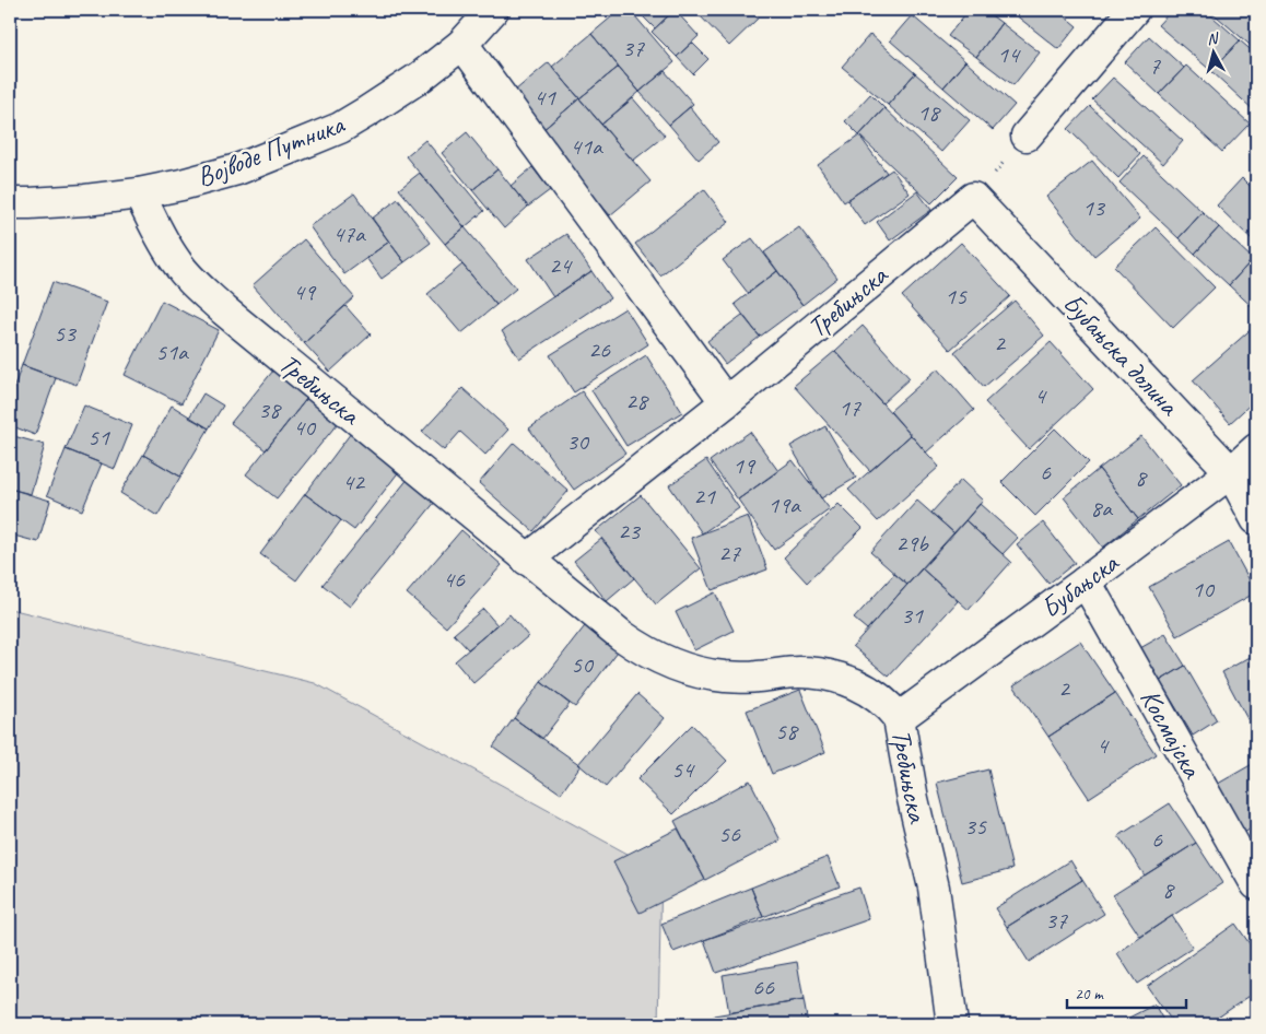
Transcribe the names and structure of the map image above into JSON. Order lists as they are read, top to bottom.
{
  "streets": {
    "street": [
      "Војводе Путника",
      "Требињска",
      "Бубањска долина",
      "Бубањска",
      "Космајска"
    ]
  },
  "crossings": [
    ["Војводе Путника", "Требињска"],
    ["Требињска", "Бубањска долина"],
    ["Требињска", "Бубањска"],
    ["Бубањска долина", "Бубањска"],
    ["Бубањска", "Космајска"]
  ],
  "house_numbers": [
    "37",
    "14",
    "7",
    "41",
    "18",
    "41a",
    "13",
    "47a",
    "24",
    "49",
    "15",
    "53",
    "2",
    "26",
    "51a",
    "4",
    "28",
    "17",
    "38",
    "40",
    "51",
    "30",
    "19",
    "6",
    "8",
    "42",
    "21",
    "19a",
    "8a",
    "23",
    "29b",
    "27",
    "46",
    "10",
    "31",
    "50",
    "2",
    "58",
    "4",
    "54",
    "35",
    "56",
    "6",
    "8",
    "37",
    "66"
  ],
  "scale_bar": "20 m",
  "north": "top"
}
